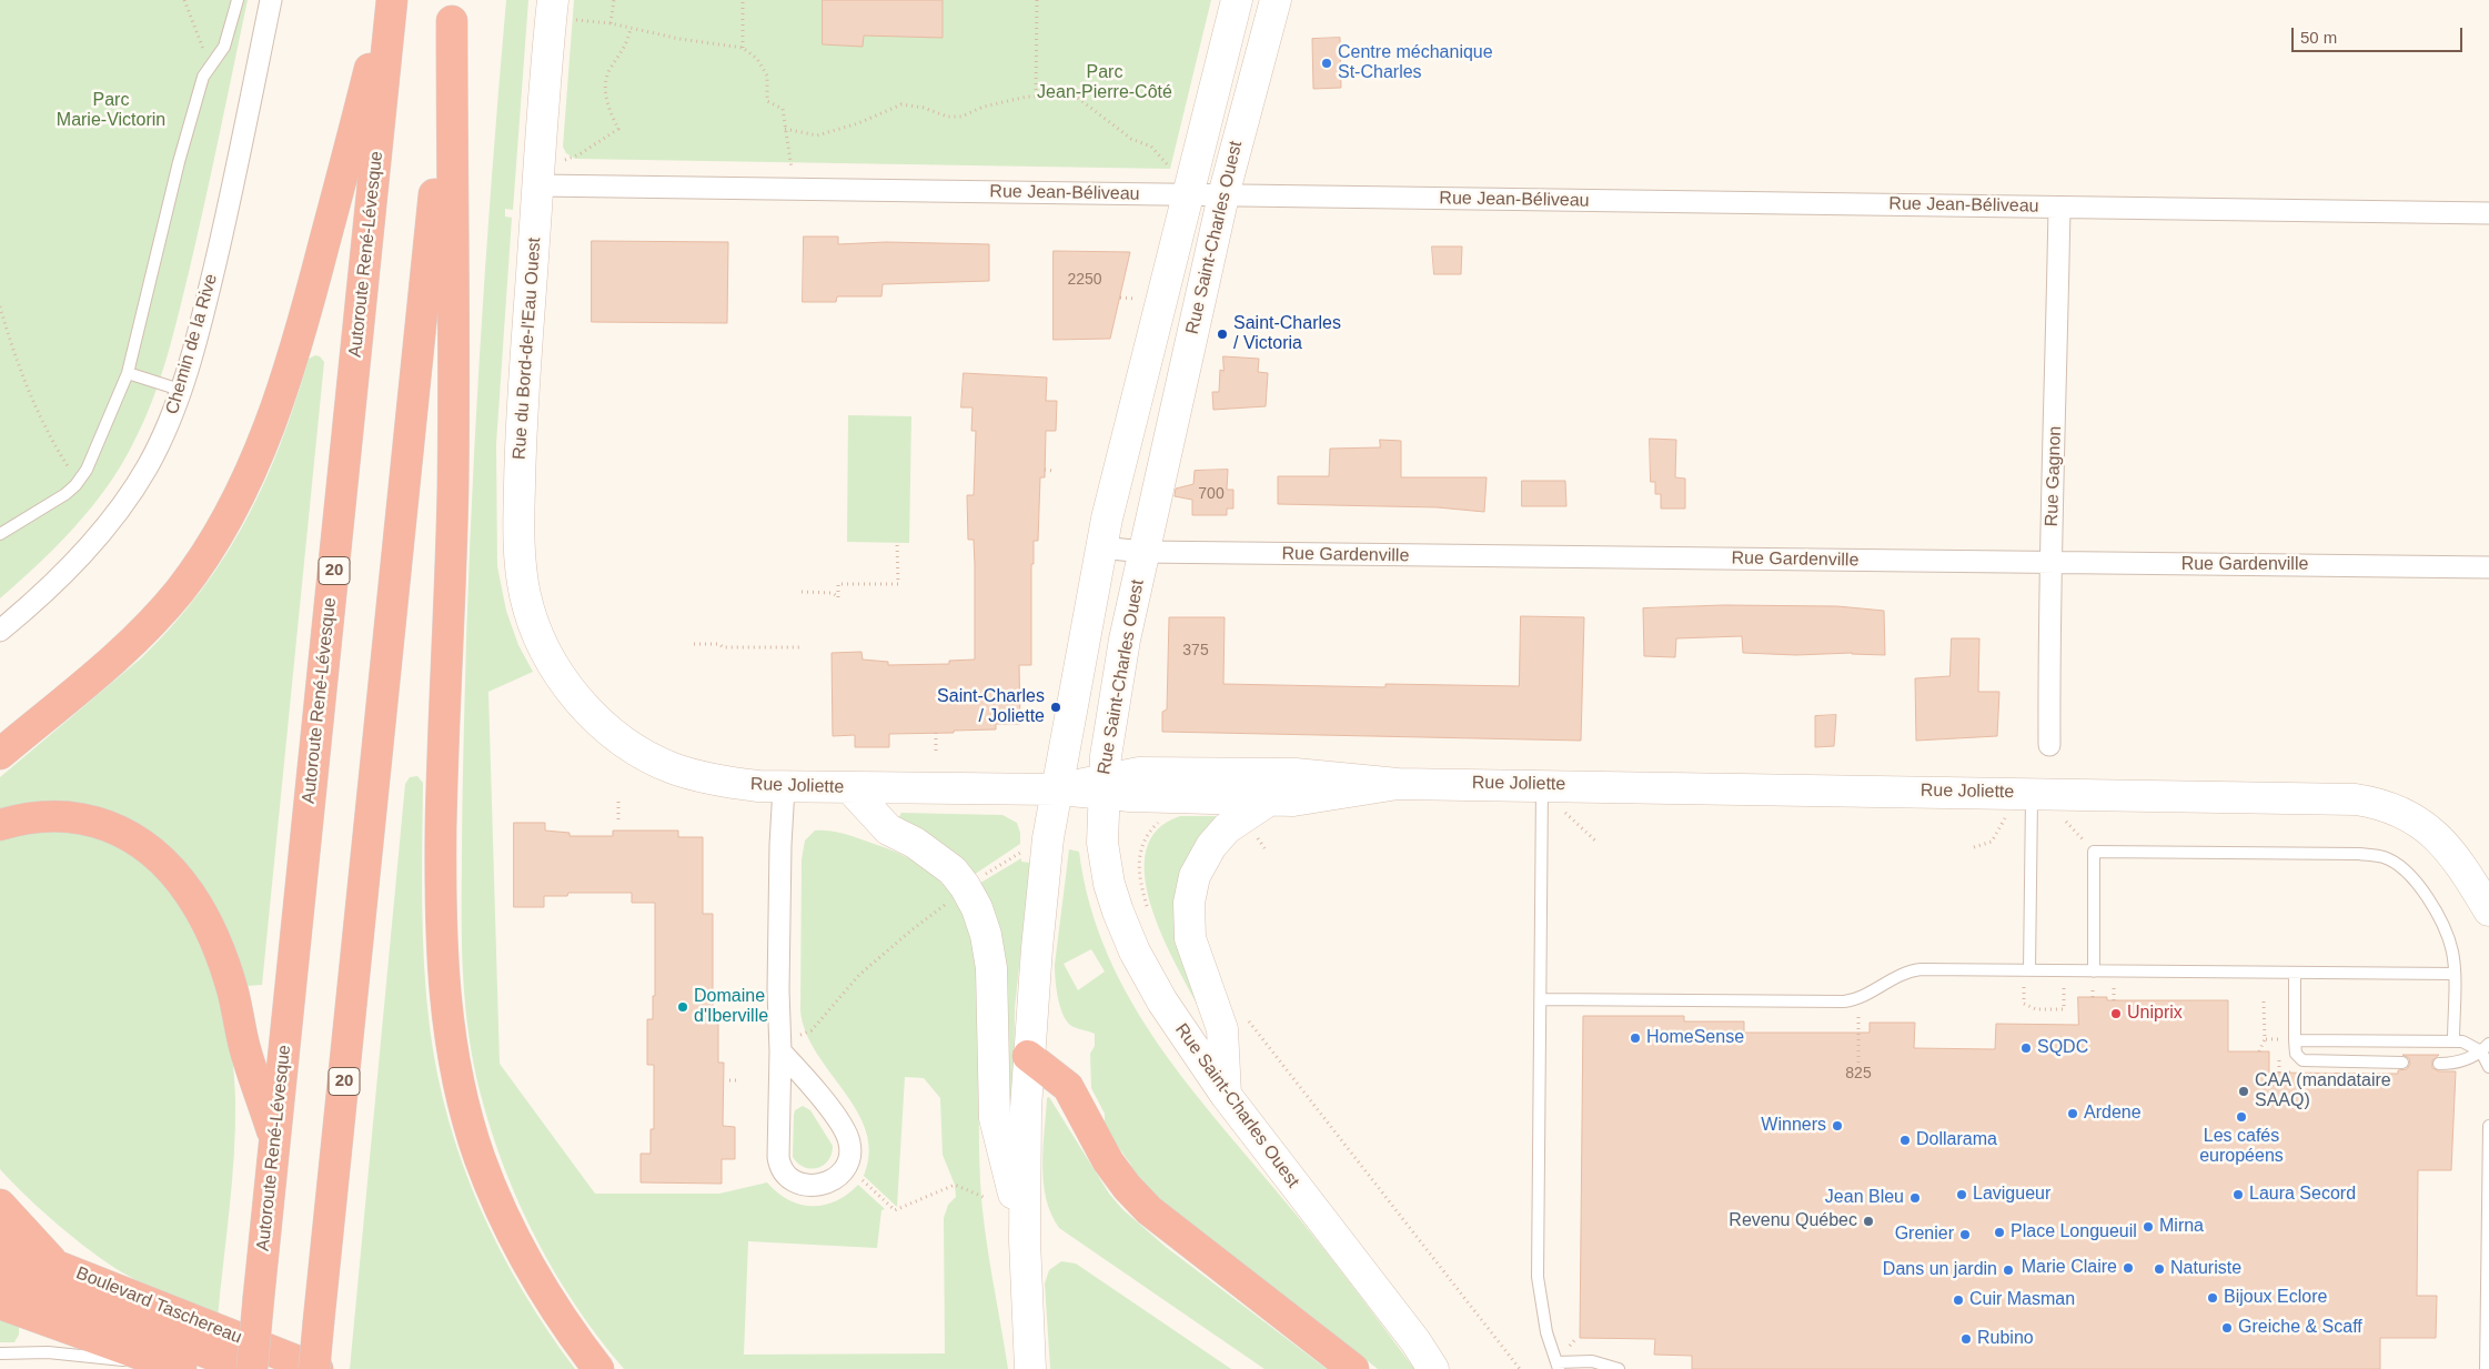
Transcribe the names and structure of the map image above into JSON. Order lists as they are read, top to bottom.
{
  "streets": {
    "highway": ["Autoroute René-Lévesque", "20", "Boulevard Taschereau"],
    "street": [
      "Rue Jean-Béliveau",
      "Rue Saint-Charles Ouest",
      "Chemin de la Rive",
      "Rue du Bord-de-l'Eau Ouest",
      "Rue Gagnon",
      "Rue Gardenville",
      "Rue Joliette"
    ]
  },
  "crossings": [
    ["Rue Jean-Béliveau", "Rue Saint-Charles Ouest"],
    ["Rue Jean-Béliveau", "Rue du Bord-de-l'Eau Ouest"],
    ["Rue Jean-Béliveau", "Rue Gagnon"],
    ["Rue Saint-Charles Ouest", "Rue Gardenville"],
    ["Rue Saint-Charles Ouest", "Rue Joliette"],
    ["Autoroute René-Lévesque", "Boulevard Taschereau"],
    ["Rue du Bord-de-l'Eau Ouest", "Rue Joliette"],
    ["Rue Gagnon", "Rue Gardenville"],
    ["20", "Boulevard Taschereau"]
  ],
  "parks": ["Parc Jean-Pierre-Côté", "Parc Marie-Victorin"],
  "places": [
    "Centre méchanique St-Charles",
    "Saint-Charles / Victoria",
    "Saint-Charles / Joliette",
    "Domaine d'Iberville",
    "Uniprix",
    "HomeSense",
    "SQDC",
    "CAA (mandataire SAAQ)",
    "Ardene",
    "Les cafés européens",
    "Winners",
    "Dollarama",
    "Lavigueur",
    "Laura Secord",
    "Jean Bleu",
    "Revenu Québec",
    "Mirna",
    "Place Longueuil",
    "Grenier",
    "Marie Claire",
    "Naturiste",
    "Dans un jardin",
    "Bijoux Eclore",
    "Cuir Masman",
    "Greiche & Scaff",
    "Rubino"
  ],
  "house_numbers": [
    "2250",
    "700",
    "375",
    "825"
  ],
  "scale_bar": "50 m"
}
